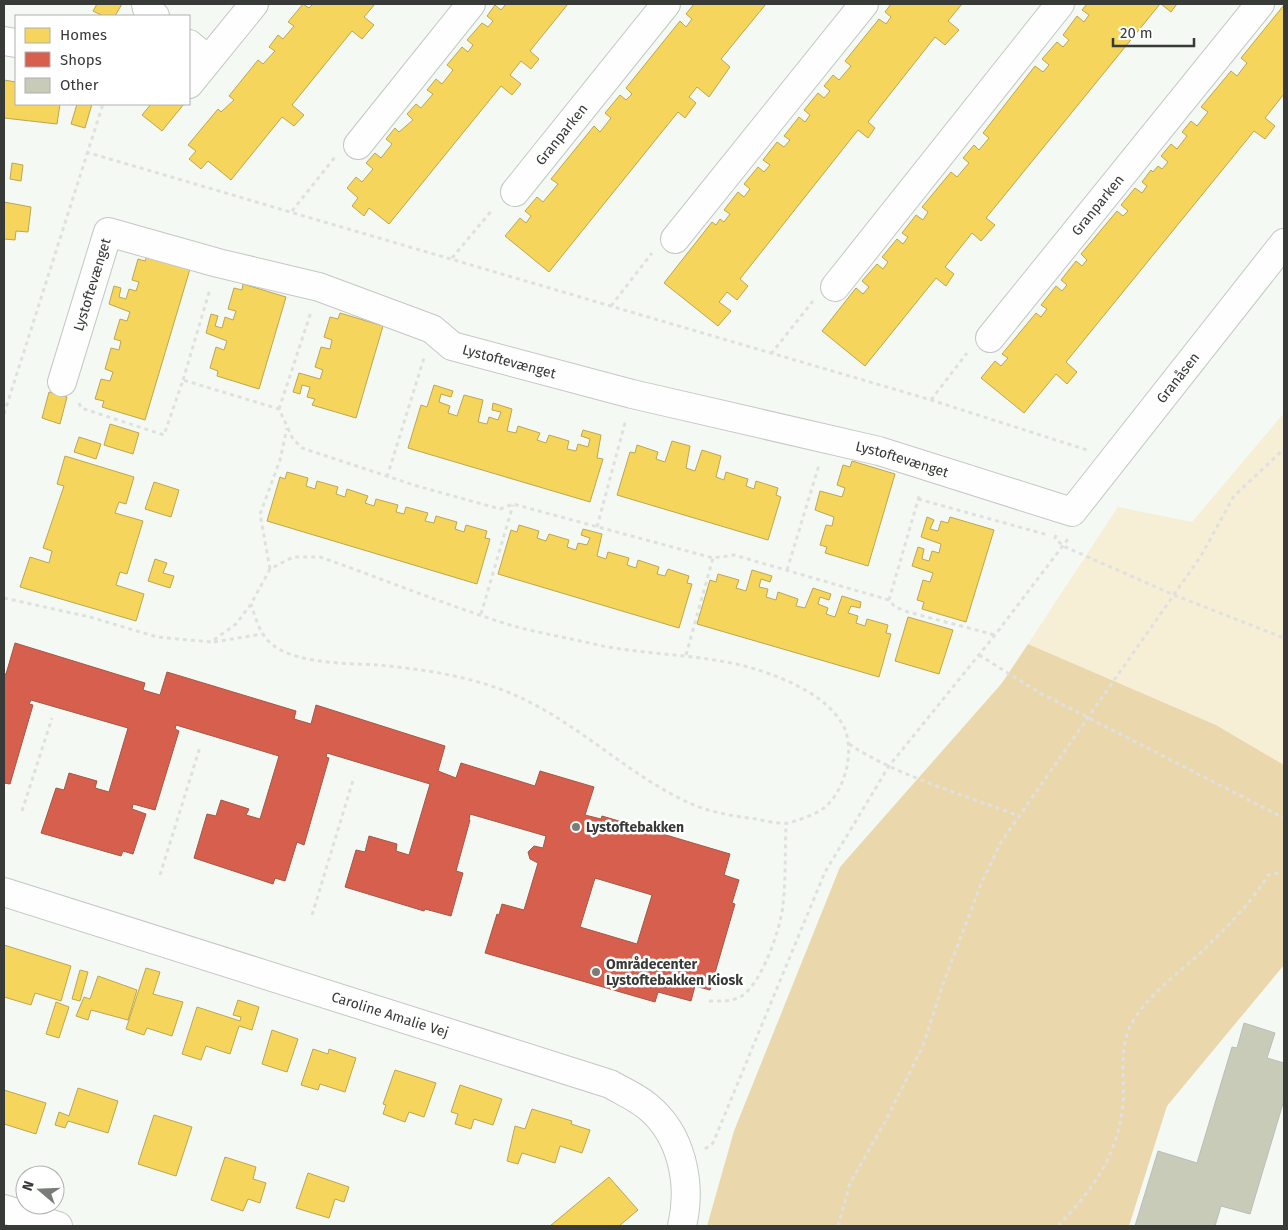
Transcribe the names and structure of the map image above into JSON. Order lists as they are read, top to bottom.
{
  "streets": {
    "street": [
      "Granparken",
      "Lystoftevænget",
      "Granåsen",
      "Caroline Amalie Vej"
    ]
  },
  "crossings": [
    ["Lystoftevænget", "Granåsen"]
  ],
  "places": ["Lystoftebakken", "Områdecenter Lystoftebakken Kiosk"],
  "legend": ["Homes", "Shops", "Other"],
  "scale_bar": "20 m",
  "north": "left"
}
